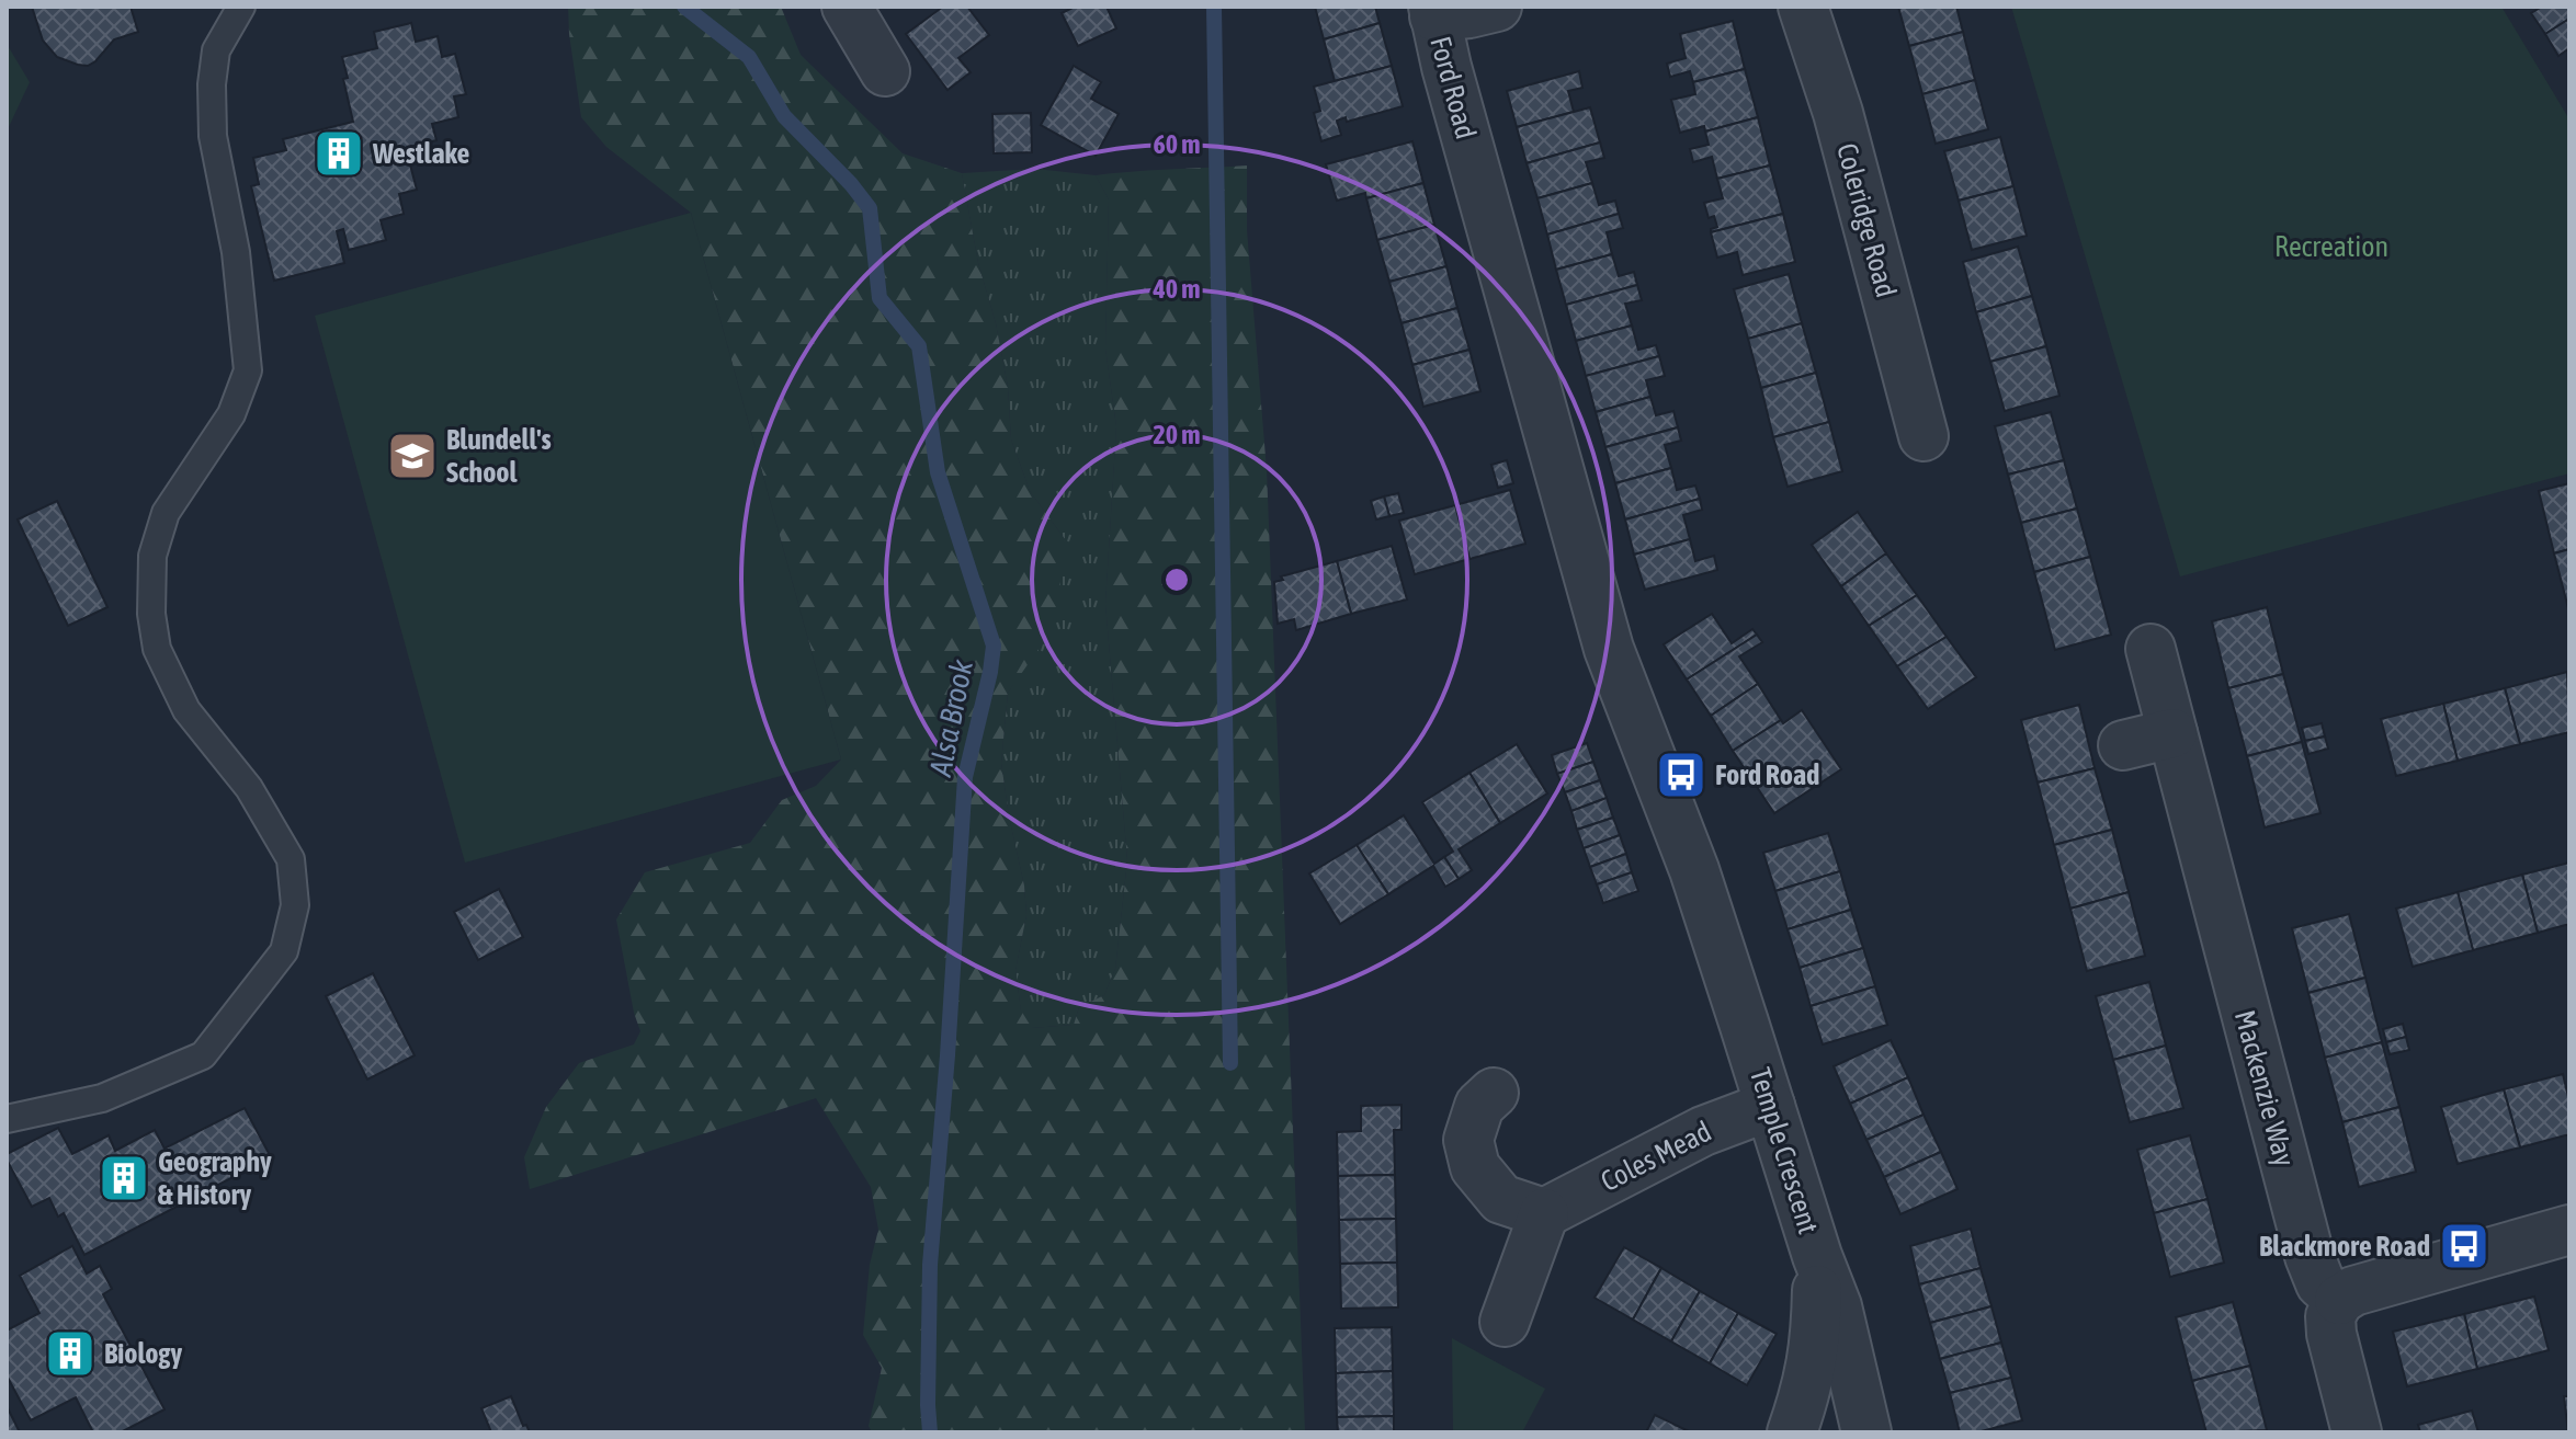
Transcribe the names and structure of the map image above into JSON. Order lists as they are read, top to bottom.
{
  "streets": {
    "street": [
      "Ford Road",
      "Coleridge Road",
      "Mackenzie Way",
      "Temple Crescent",
      "Coles Mead"
    ]
  },
  "crossings": [
    ["Ford Road", "Temple Crescent"],
    ["Temple Crescent", "Coles Mead"]
  ],
  "water": ["Alsa Brook"],
  "parks": ["Recreation"],
  "places": {
    "building": ["Westlake", "Geography & History", "Biology"],
    "school or university": ["Blundell's School"],
    "bus stop": ["Ford Road", "Blackmore Road"]
  },
  "rings": ["60 m", "40 m", "20 m"]
}
